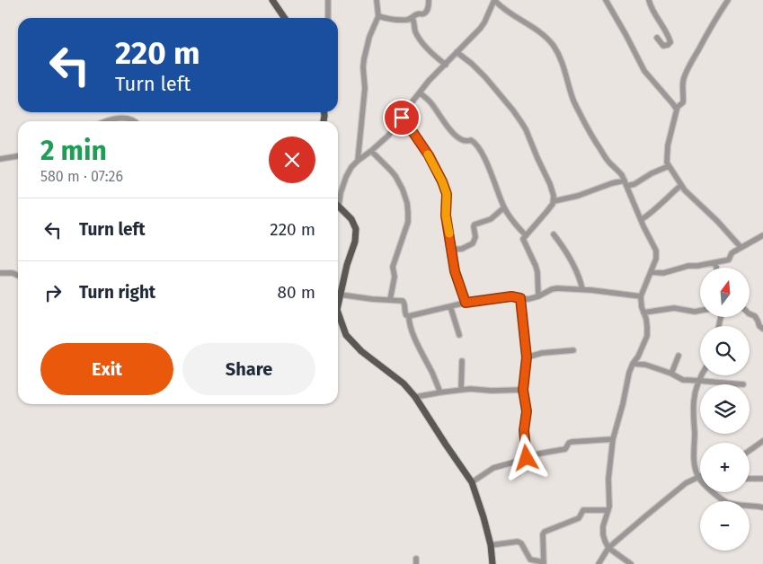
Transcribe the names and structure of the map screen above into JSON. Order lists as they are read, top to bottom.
{
  "north": "top",
  "page": {
    "turn": ["220 m", "Turn left"],
    "heading": ["2 min", "580 m · 07:26"],
    "list": [
      {
        "name": "Turn left",
        "value": "220 m"
      },
      {
        "name": "Turn right",
        "value": "80 m"
      }
    ],
    "map_buttons": ["+", "−"],
    "buttons": ["Exit", "Share"]
  }
}
